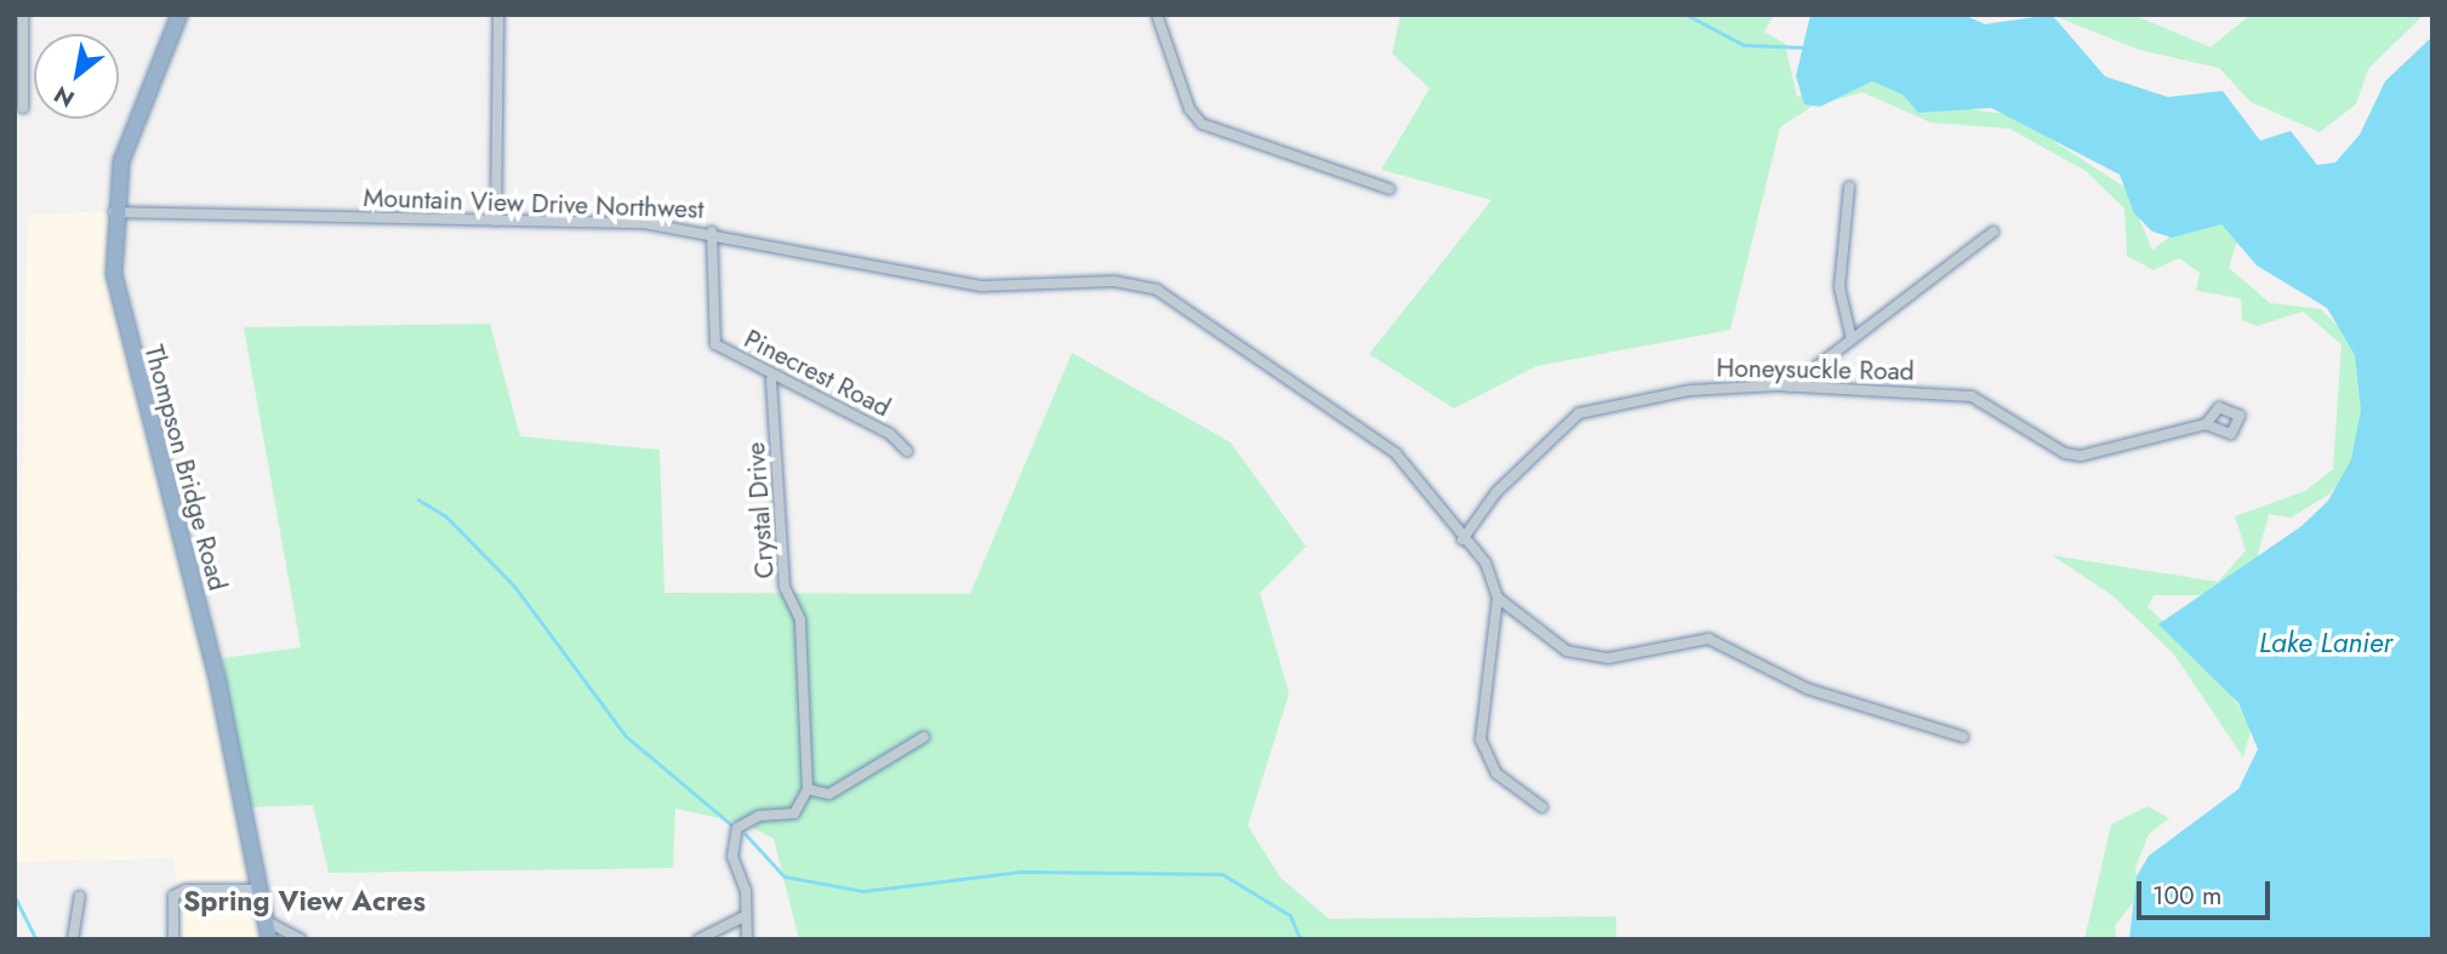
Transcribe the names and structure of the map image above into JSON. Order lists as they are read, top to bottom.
{
  "streets": {
    "highway": ["Thompson Bridge Road"],
    "street": [
      "Mountain View Drive Northwest",
      "Honeysuckle Road",
      "Pinecrest Road",
      "Crystal Drive"
    ]
  },
  "crossings": [
    ["Mountain View Drive Northwest", "Honeysuckle Road"],
    ["Mountain View Drive Northwest", "Pinecrest Road"],
    ["Mountain View Drive Northwest", "Thompson Bridge Road"],
    ["Pinecrest Road", "Crystal Drive"]
  ],
  "districts": ["Spring View Acres"],
  "water": ["Lake Lanier"],
  "scale_bar": "100 m",
  "north": "bottom left"
}
